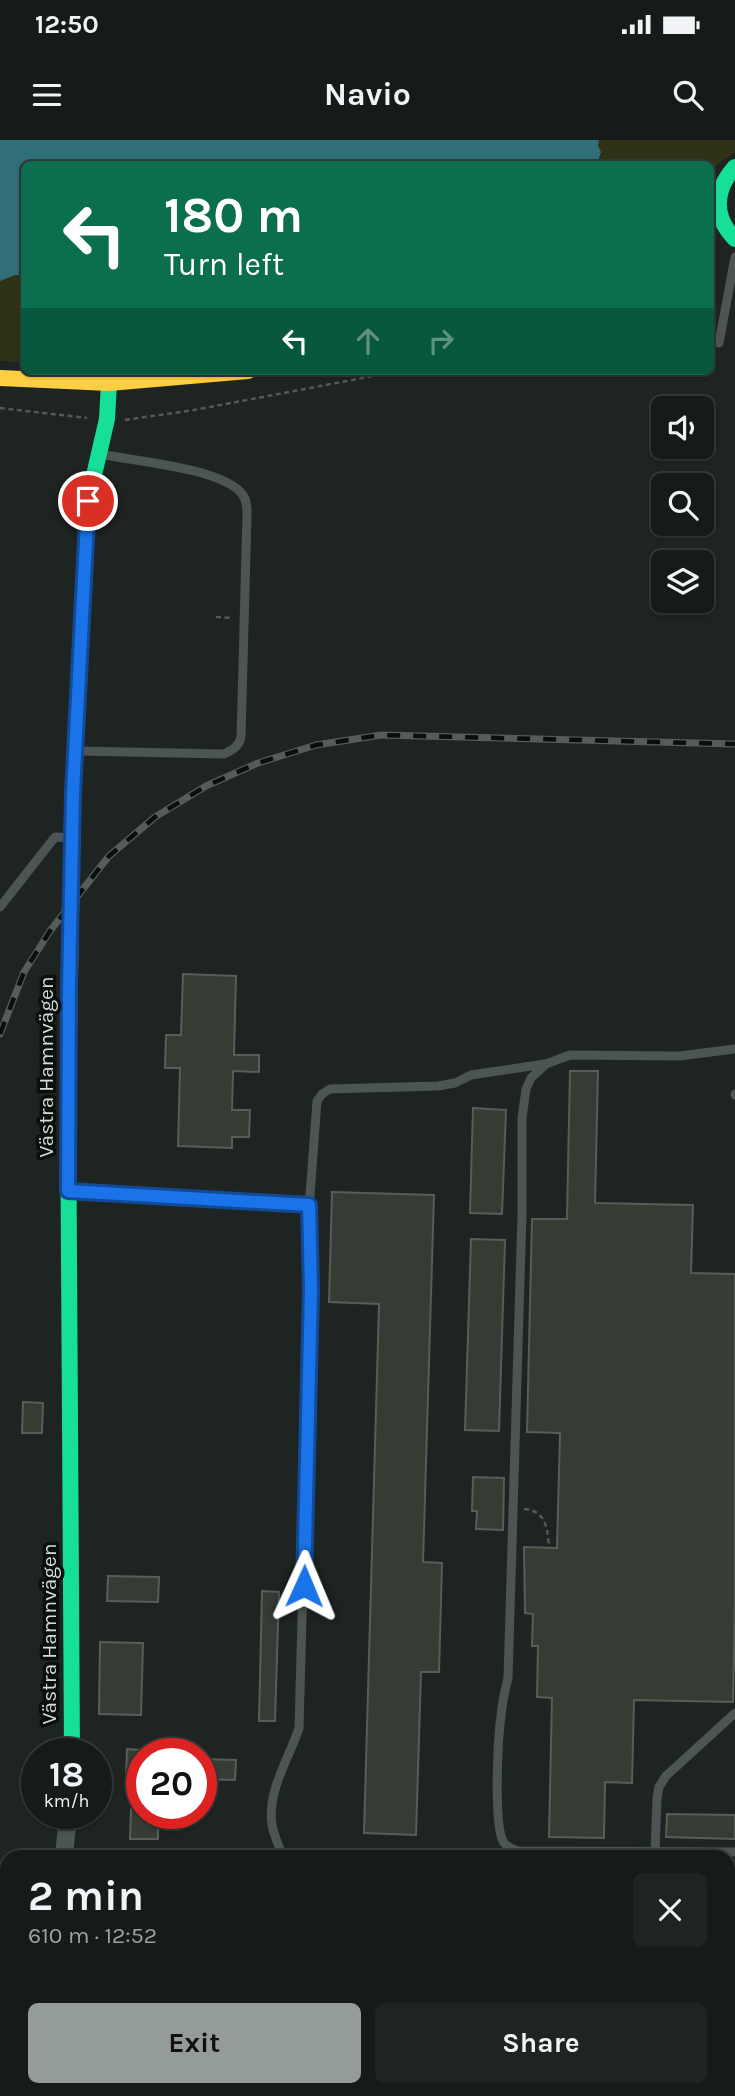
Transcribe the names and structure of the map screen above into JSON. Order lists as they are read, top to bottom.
{
  "streets": {
    "street": ["Västra Hamnvägen"]
  },
  "page": {
    "status": "12:50",
    "header": "Navio",
    "turn": ["180 m", "Turn left"],
    "speed": "18 km/h",
    "limit": "20",
    "heading": ["2 min", "610 m · 12:52"],
    "buttons": ["Exit", "Share"]
  }
}
